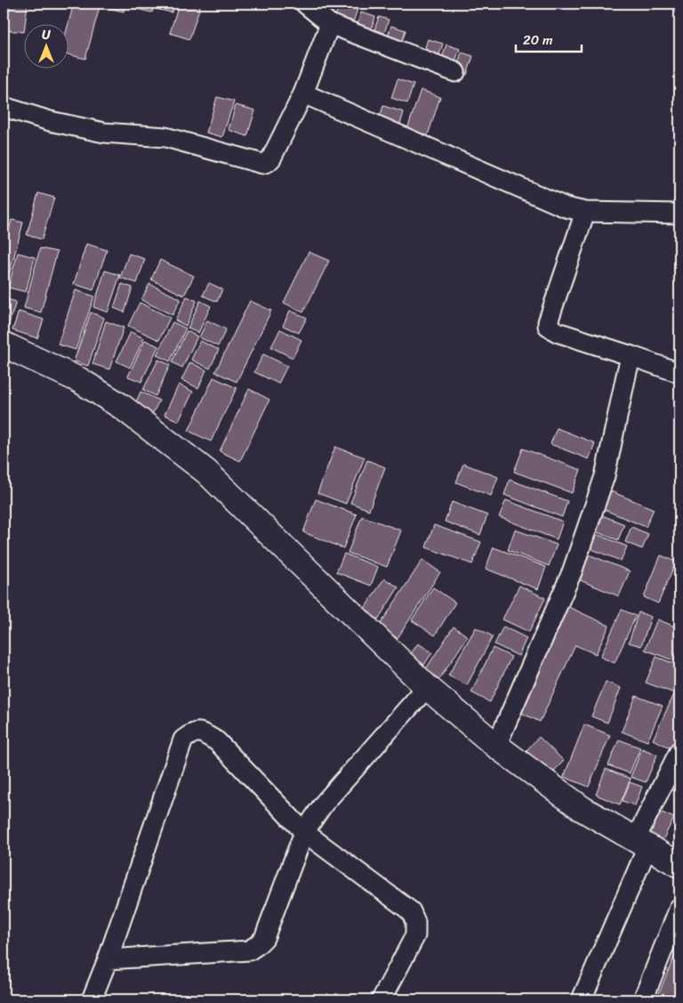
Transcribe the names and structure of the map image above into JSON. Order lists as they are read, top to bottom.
{
  "scale_bar": "20 m",
  "north": "top"
}
